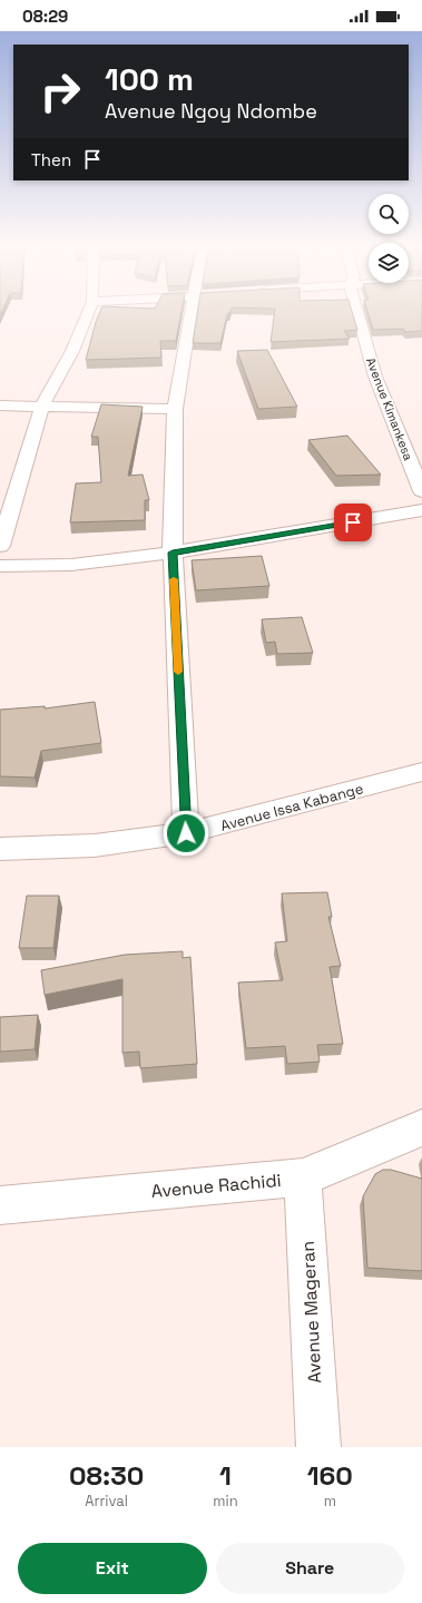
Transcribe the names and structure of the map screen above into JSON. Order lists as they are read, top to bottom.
{
  "streets": {
    "street": [
      "Avenue Kimankesa",
      "Avenue Issa Kabange",
      "Avenue Rachidi",
      "Avenue Mageran"
    ]
  },
  "crossings": [
    ["Avenue Rachidi", "Avenue Mageran"]
  ],
  "page": {
    "status": "08:29",
    "turn": ["100 m", "Avenue Ngoy Ndombe"],
    "then": "Then",
    "eta": [
      "08:30",
      "Arrival",
      "1",
      "min",
      "160",
      "m"
    ],
    "buttons": ["Exit", "Share"]
  }
}
